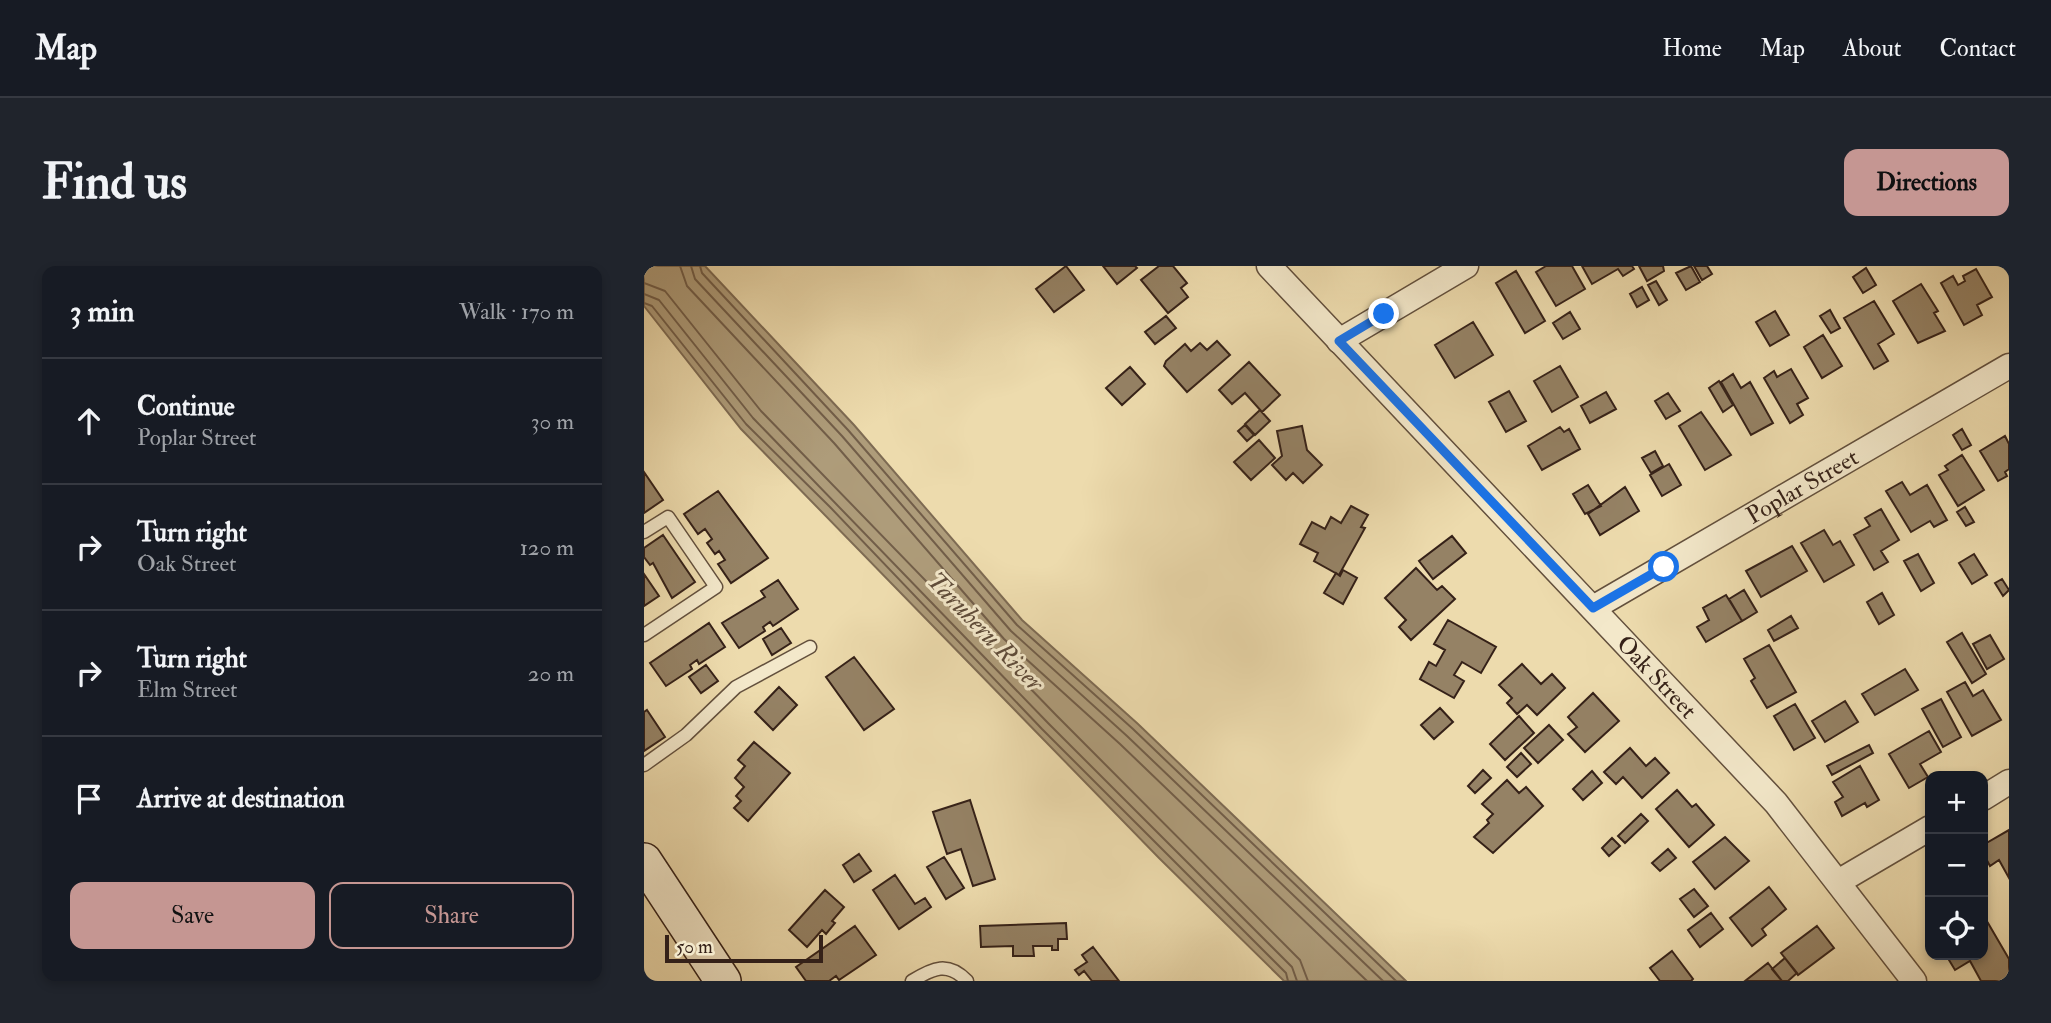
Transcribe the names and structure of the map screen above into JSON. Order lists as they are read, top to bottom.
{
  "streets": {
    "street": ["Poplar Street", "Oak Street"]
  },
  "crossings": [
    ["Poplar Street", "Oak Street"]
  ],
  "water": ["Taruheru River"],
  "scale_bar": "50 m",
  "page": {
    "header": "Map",
    "nav": [
      "Home",
      "Map",
      "About",
      "Contact"
    ],
    "buttons": [
      "Directions",
      ["Save", "Share"]
    ],
    "title": "Find us",
    "heading": ["3 min", "Walk · 170 m"],
    "list": [
      ["Continue", "Poplar Street", "30 m"],
      ["Turn right", "Oak Street", "120 m"],
      ["Turn right", "Elm Street", "20 m"],
      "Arrive at destination"
    ],
    "map_buttons": ["+", "−"],
    "scale": "50 m"
  }
}
